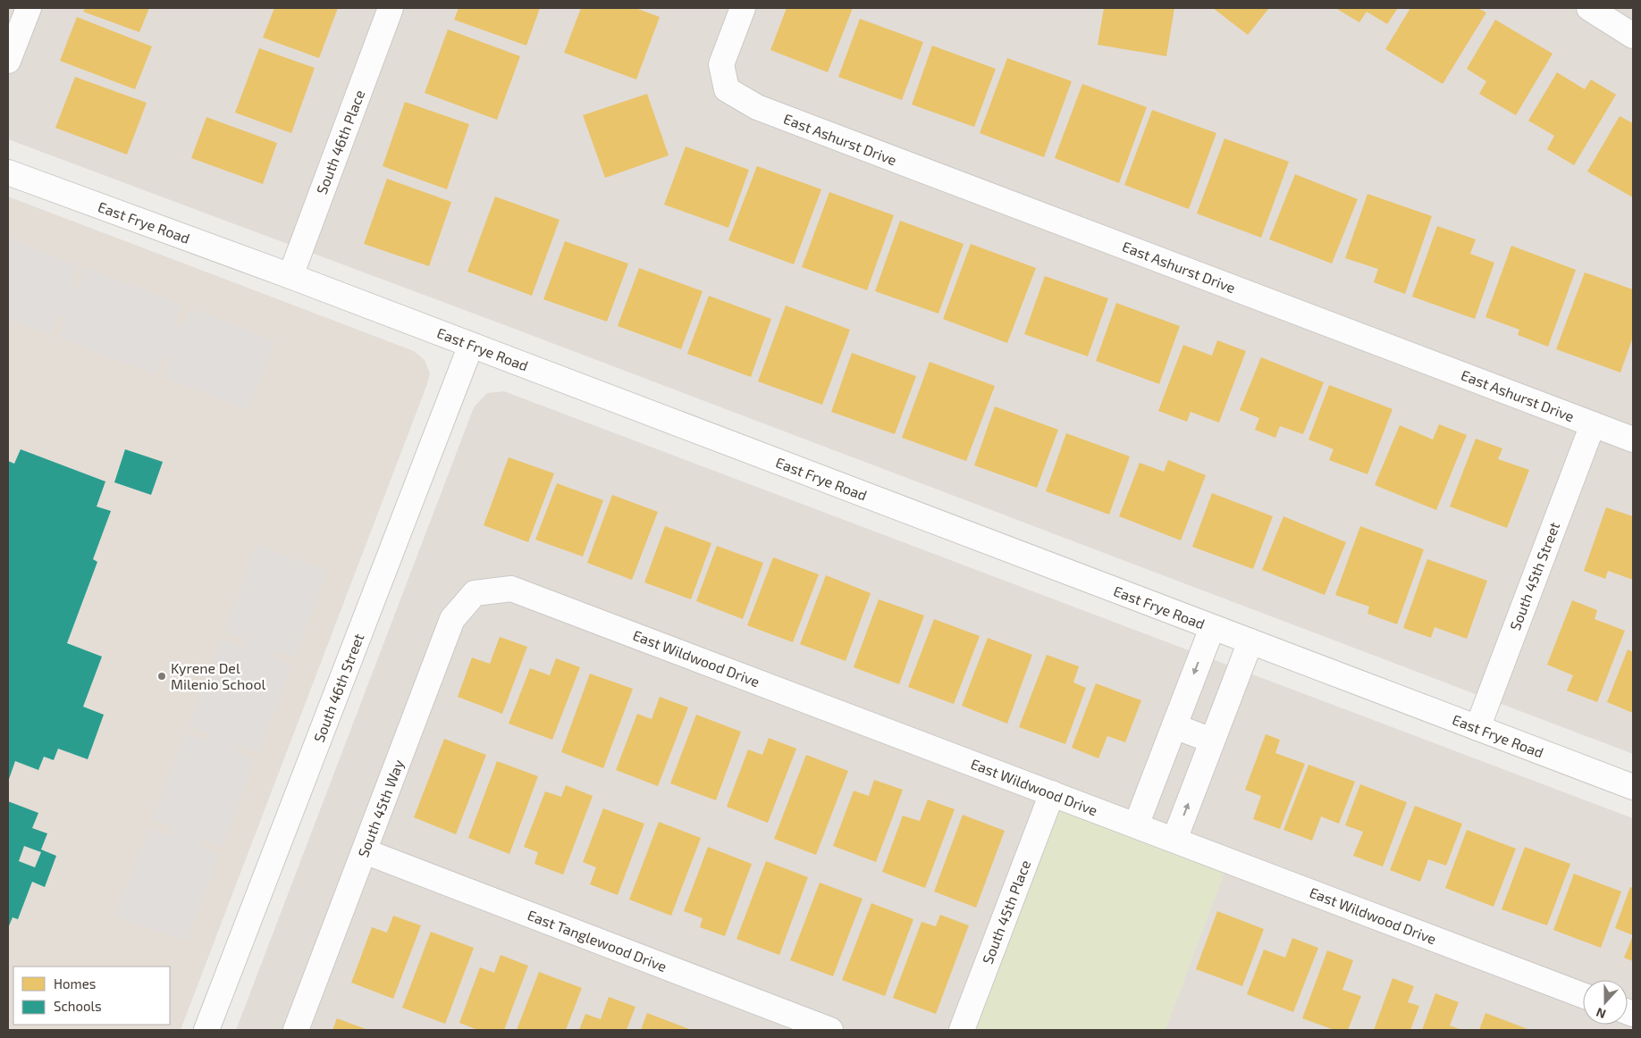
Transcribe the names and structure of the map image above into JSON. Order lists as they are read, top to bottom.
{
  "streets": {
    "street": [
      "East Ashurst Drive",
      "South 46th Place",
      "East Frye Road",
      "South 45th Street",
      "East Wildwood Drive",
      "South 46th Street",
      "South 45th Way",
      "South 45th Place",
      "East Tanglewood Drive"
    ]
  },
  "crossings": [
    ["East Ashurst Drive", "South 45th Street"],
    ["South 46th Place", "East Frye Road"],
    ["East Frye Road", "South 45th Street"],
    ["East Frye Road", "South 46th Street"],
    ["East Wildwood Drive", "South 45th Way"],
    ["East Wildwood Drive", "South 45th Place"],
    ["South 45th Way", "East Tanglewood Drive"]
  ],
  "places": ["Kyrene Del Milenio School"],
  "legend": ["Homes", "Schools"],
  "north": "bottom"
}
